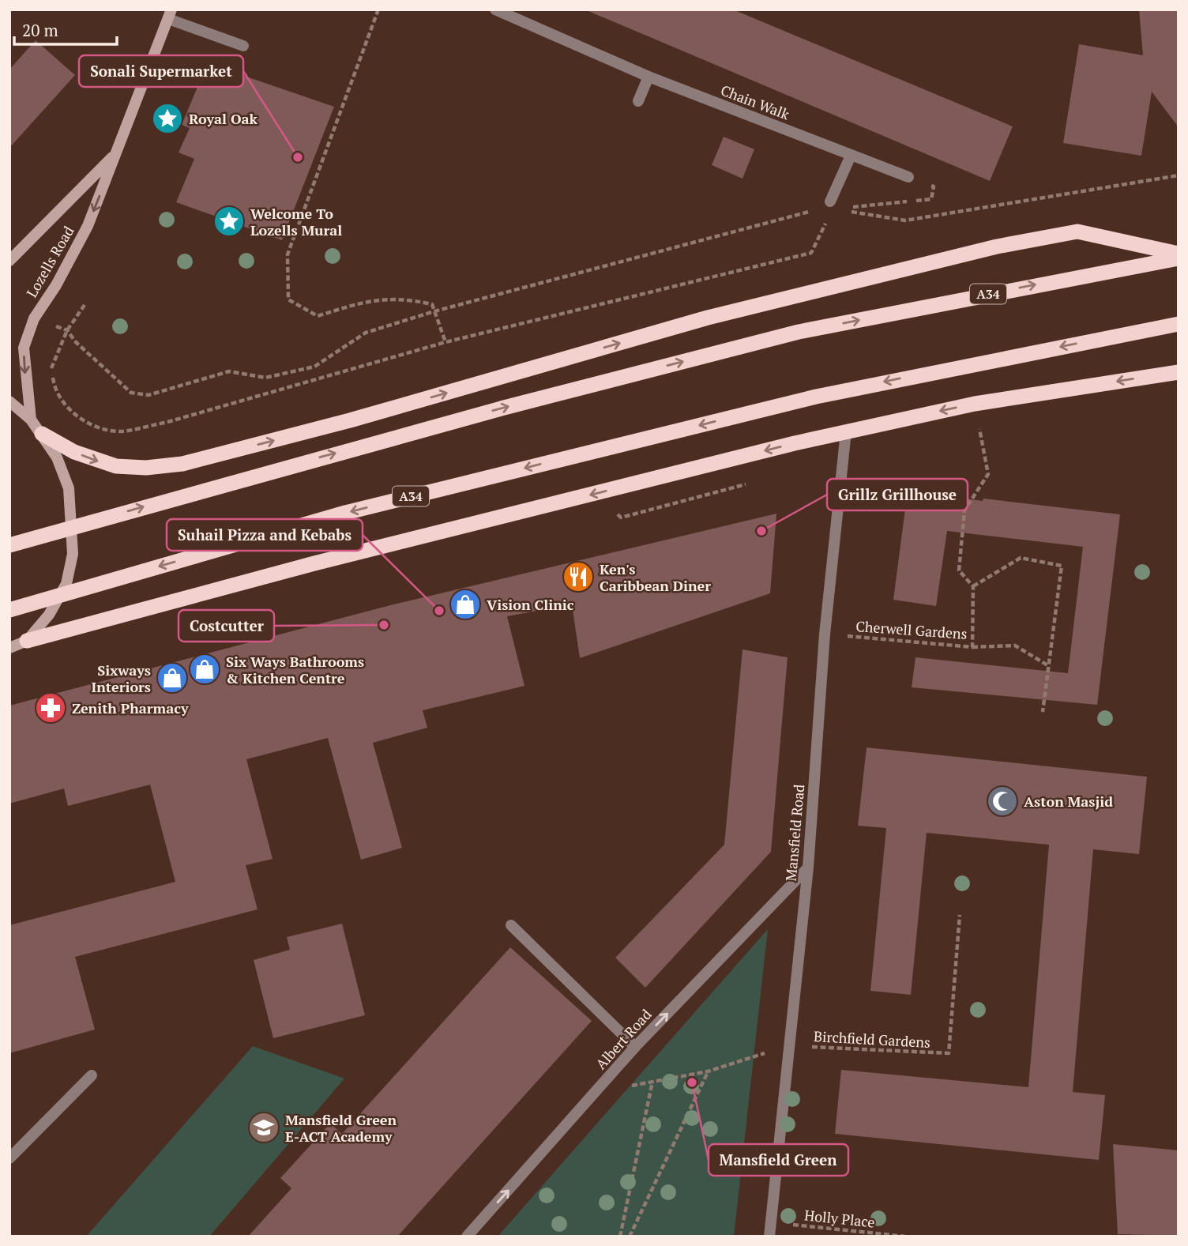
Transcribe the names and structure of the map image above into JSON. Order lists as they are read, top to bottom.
{
  "streets": {
    "highway": ["A34"],
    "main road": ["Lozells Road"],
    "street": ["Chain Walk", "Mansfield Road", "Albert Road"],
    "path": ["Cherwell Gardens", "Birchfield Gardens", "Holly Place"]
  },
  "crossings": [
    ["Cherwell Gardens", "Mansfield Road"],
    ["Mansfield Road", "Albert Road"],
    ["Mansfield Road", "Birchfield Gardens"],
    ["Mansfield Road", "Holly Place"]
  ],
  "one_way": ["Lozells Road", "Albert Road"],
  "places": {
    "place": ["Royal Oak", "Welcome To Lozells Mural"],
    "other": [
      "Sonali Supermarket",
      "Grillz Grillhouse",
      "Suhail Pizza and Kebabs",
      "Costcutter",
      "Mansfield Green"
    ],
    "restaurant": ["Ken's Caribbean Diner"],
    "shop": ["Vision Clinic", "Six Ways Bathrooms & Kitchen Centre", "Sixways Interiors"],
    "pharmacy": ["Zenith Pharmacy"],
    "mosque": ["Aston Masjid"],
    "school or university": ["Mansfield Green E-ACT Academy"]
  },
  "scale_bar": "20 m"
}
